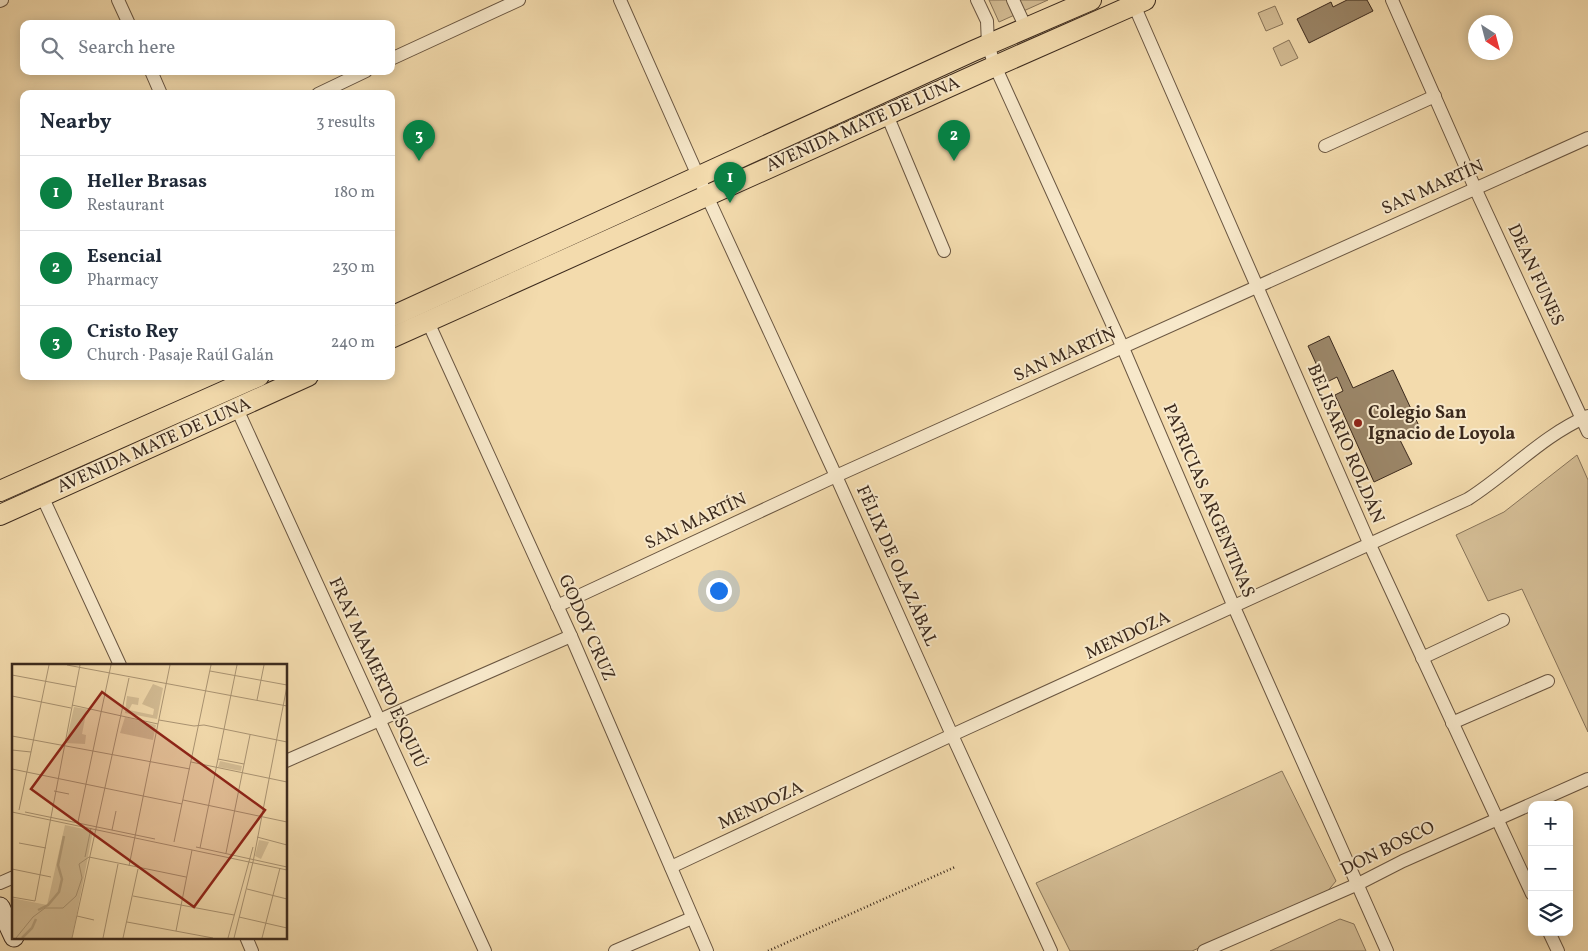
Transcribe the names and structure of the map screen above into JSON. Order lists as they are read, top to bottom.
{
  "streets": {
    "main road": ["AVENIDA MATE DE LUNA"],
    "street": [
      "SAN MARTÍN",
      "DEAN FUNES",
      "BELISARIO ROLDÁN",
      "PATRICIAS ARGENTINAS",
      "FÉLIX DE OLAZÁBAL",
      "GODOY CRUZ",
      "MENDOZA",
      "FRAY MAMERTO ESQUIÚ",
      "DON BOSCO"
    ]
  },
  "crossings": [
    ["AVENIDA MATE DE LUNA", "BELISARIO ROLDÁN"],
    ["AVENIDA MATE DE LUNA", "PATRICIAS ARGENTINAS"],
    ["AVENIDA MATE DE LUNA", "FÉLIX DE OLAZÁBAL"],
    ["AVENIDA MATE DE LUNA", "GODOY CRUZ"],
    ["AVENIDA MATE DE LUNA", "FRAY MAMERTO ESQUIÚ"],
    ["SAN MARTÍN", "DEAN FUNES"],
    ["SAN MARTÍN", "BELISARIO ROLDÁN"],
    ["SAN MARTÍN", "PATRICIAS ARGENTINAS"],
    ["SAN MARTÍN", "FÉLIX DE OLAZÁBAL"],
    ["SAN MARTÍN", "GODOY CRUZ"],
    ["DEAN FUNES", "MENDOZA"],
    ["BELISARIO ROLDÁN", "MENDOZA"],
    ["BELISARIO ROLDÁN", "DON BOSCO"],
    ["PATRICIAS ARGENTINAS", "MENDOZA"],
    ["PATRICIAS ARGENTINAS", "DON BOSCO"],
    ["FÉLIX DE OLAZÁBAL", "MENDOZA"],
    ["GODOY CRUZ", "MENDOZA"]
  ],
  "places": ["Colegio San Ignacio de Loyola"],
  "north": "bottom right",
  "page": {
    "search": "Search here",
    "heading": ["Nearby", "3 results"],
    "pins": ["2", "3", "1"],
    "list": [
      {
        "mark": "1",
        "name": "Heller Brasas",
        "note": "Restaurant",
        "value": "180 m"
      },
      {
        "mark": "2",
        "name": "Esencial",
        "note": "Pharmacy",
        "value": "230 m"
      },
      {
        "mark": "3",
        "name": "Cristo Rey",
        "note": "Church · Pasaje Raúl Galán",
        "value": "240 m"
      }
    ],
    "map_buttons": ["+", "−"]
  }
}
